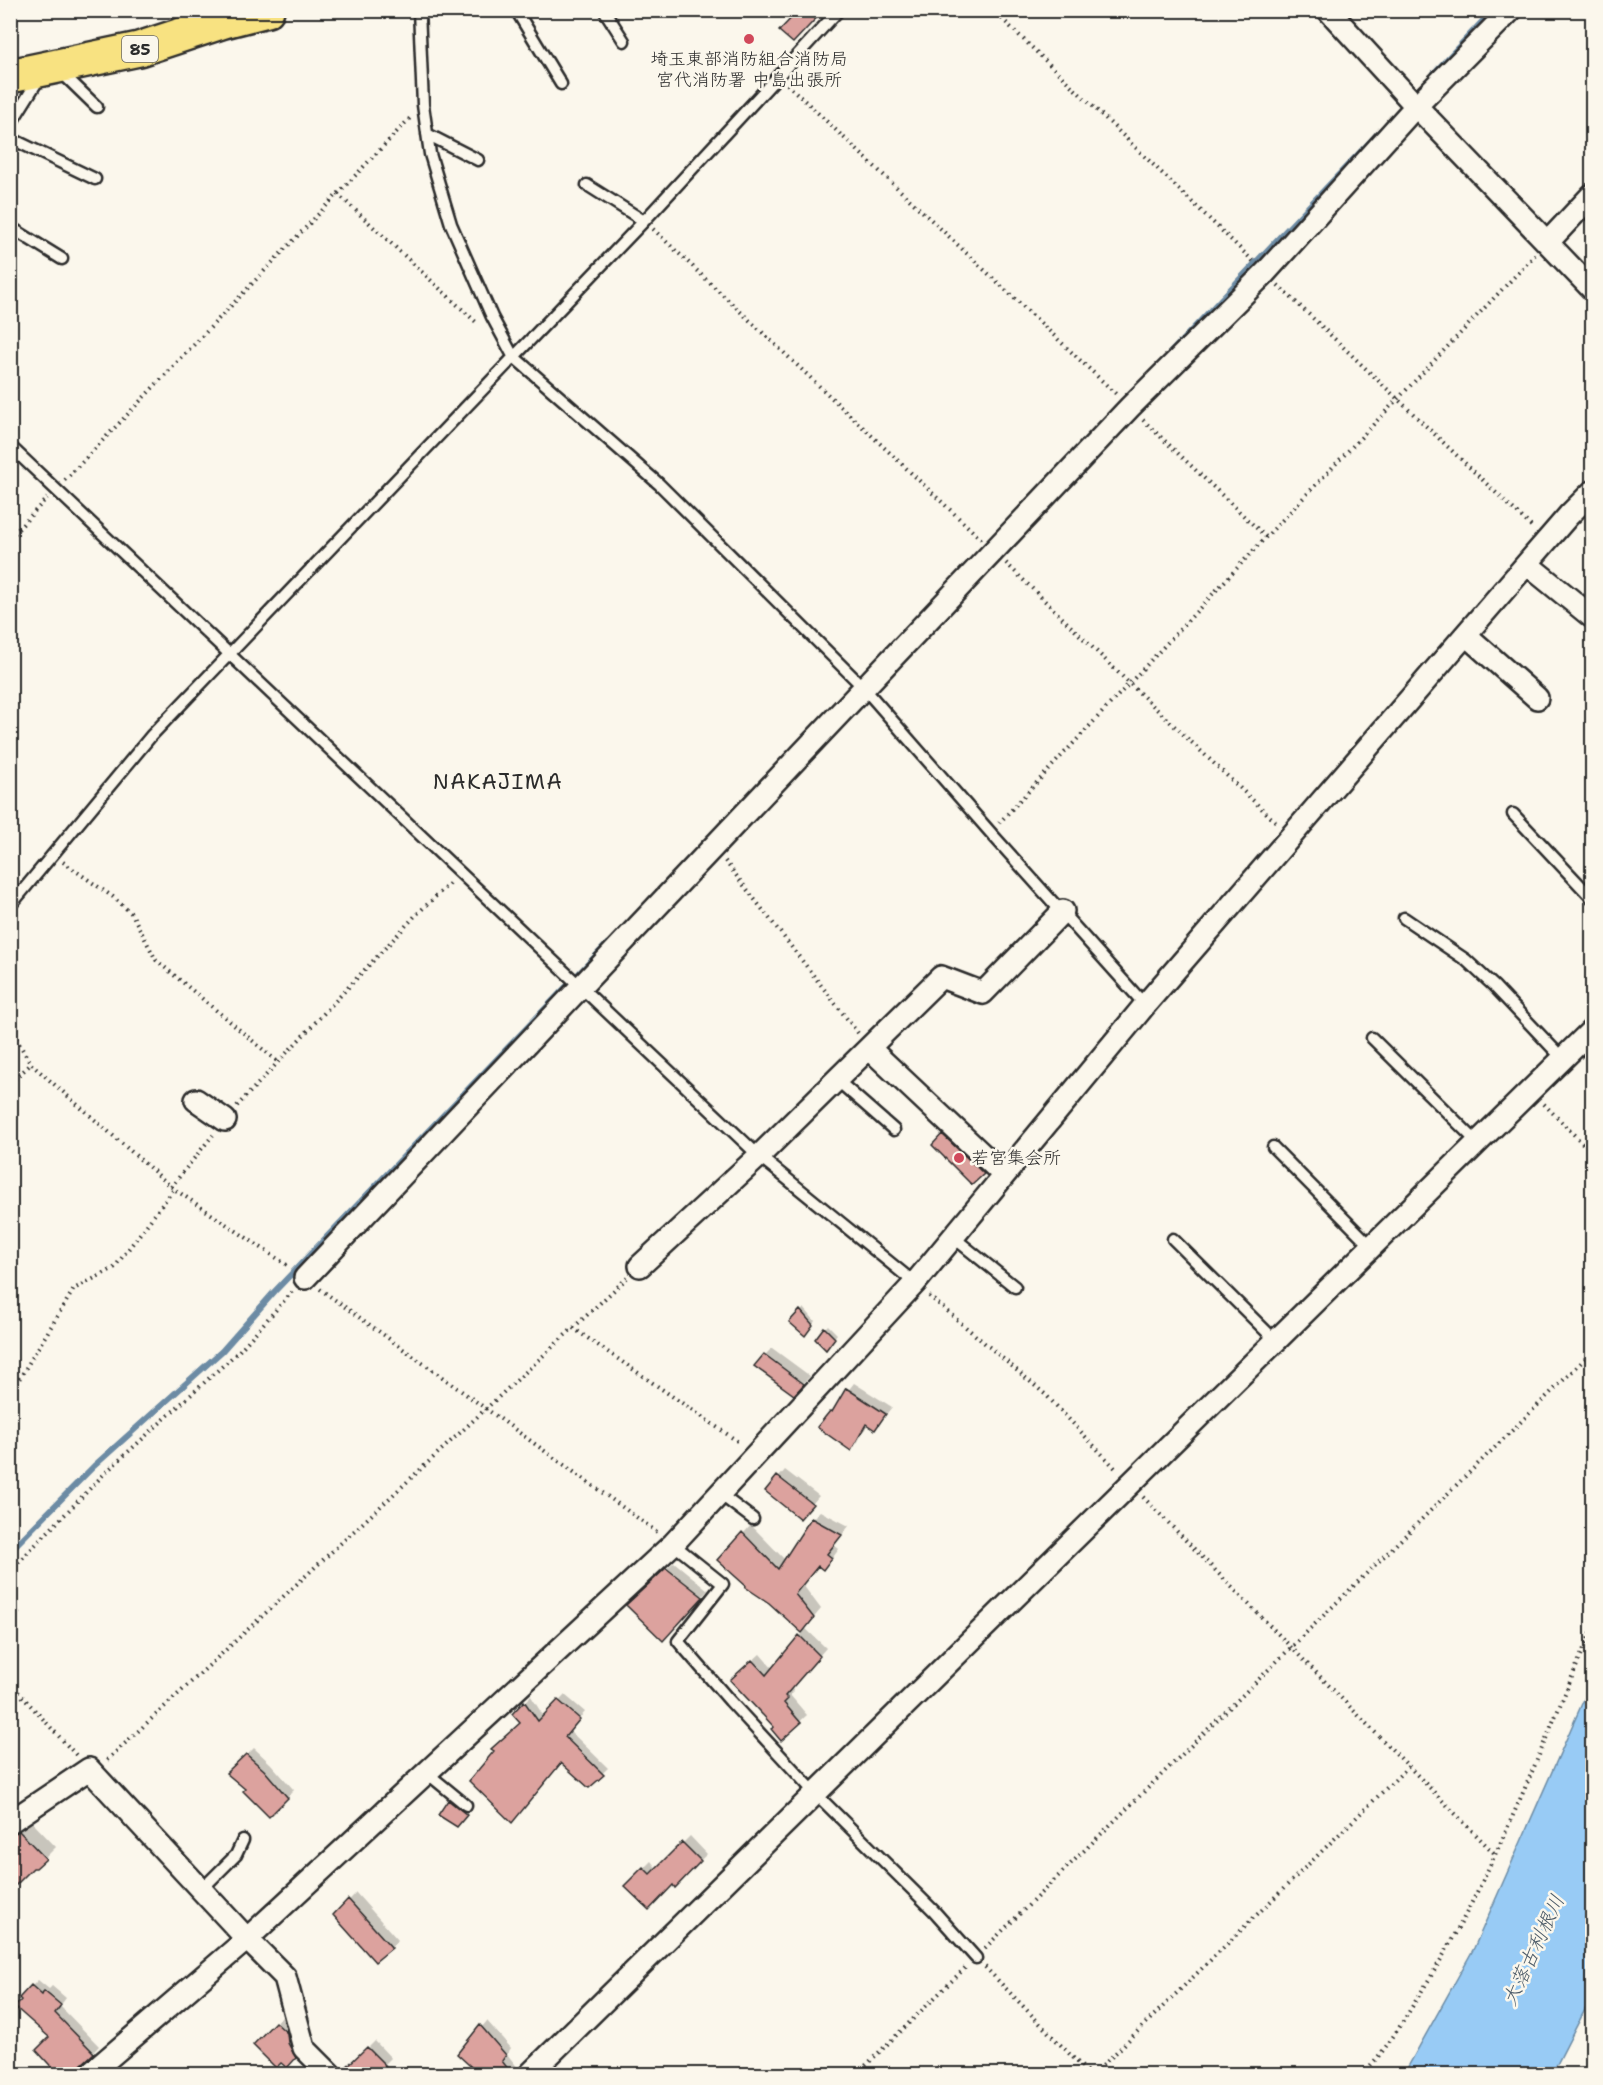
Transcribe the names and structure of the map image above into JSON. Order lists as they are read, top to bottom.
{
  "streets": {
    "main road": ["85"]
  },
  "districts": ["NAKAJIMA"],
  "water": ["大落古利根川"],
  "places": ["埼玉東部消防組合消防局 宮代消防署 中島出張所", "若宮集会所"]
}
